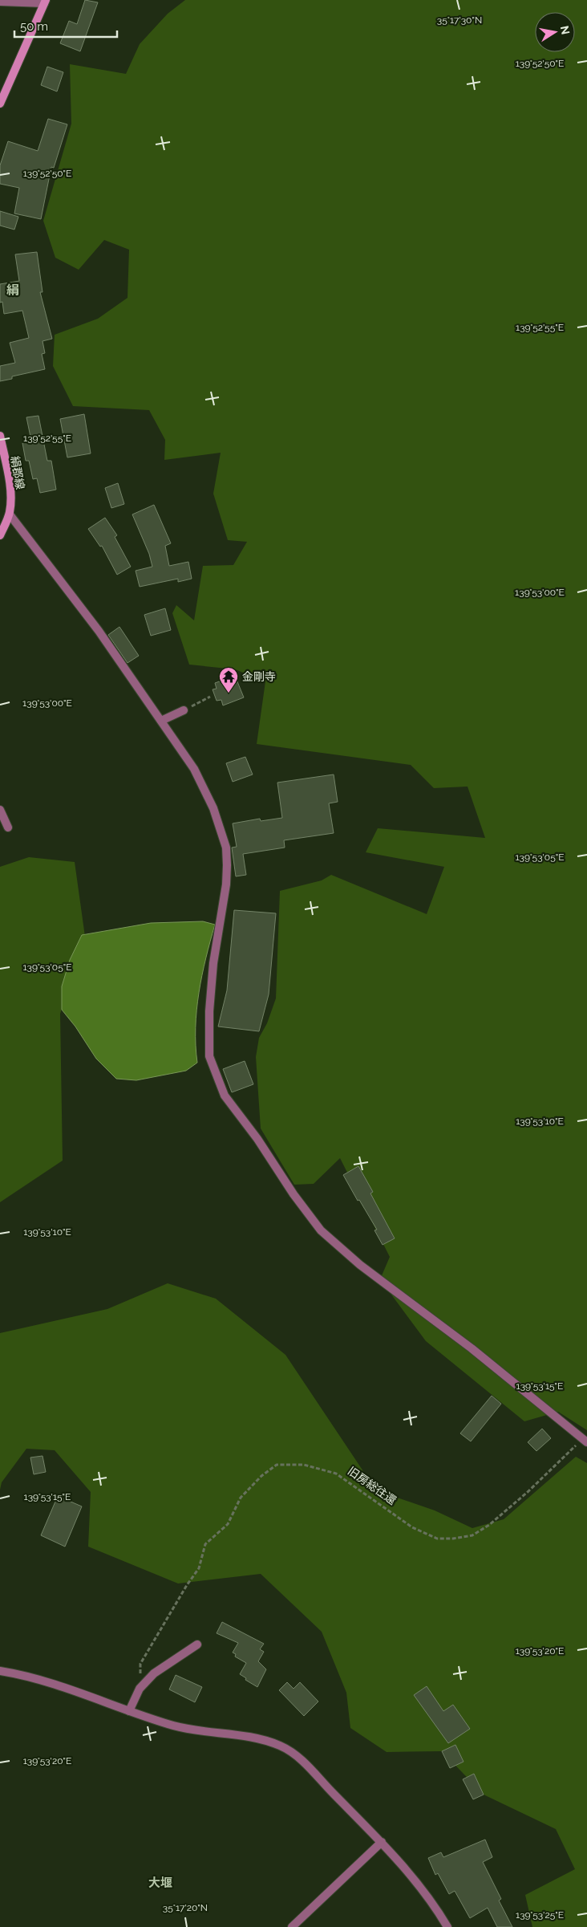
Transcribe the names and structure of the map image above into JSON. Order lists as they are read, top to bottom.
{
  "streets": {
    "main road": ["絹郡線"],
    "path": ["旧房総往還"]
  },
  "districts": ["絹", "大堰"],
  "places": {
    "temple": ["金剛寺"]
  },
  "scale_bar": "50 m",
  "north": "right",
  "coordinates": [
    "35°17'30\"N",
    "139°52'50\"E",
    "139°52'55\"E",
    "139°53'00\"E",
    "139°53'05\"E",
    "139°53'10\"E",
    "139°53'15\"E",
    "139°53'20\"E",
    "35°17'20\"N",
    "139°53'25\"E"
  ]
}
